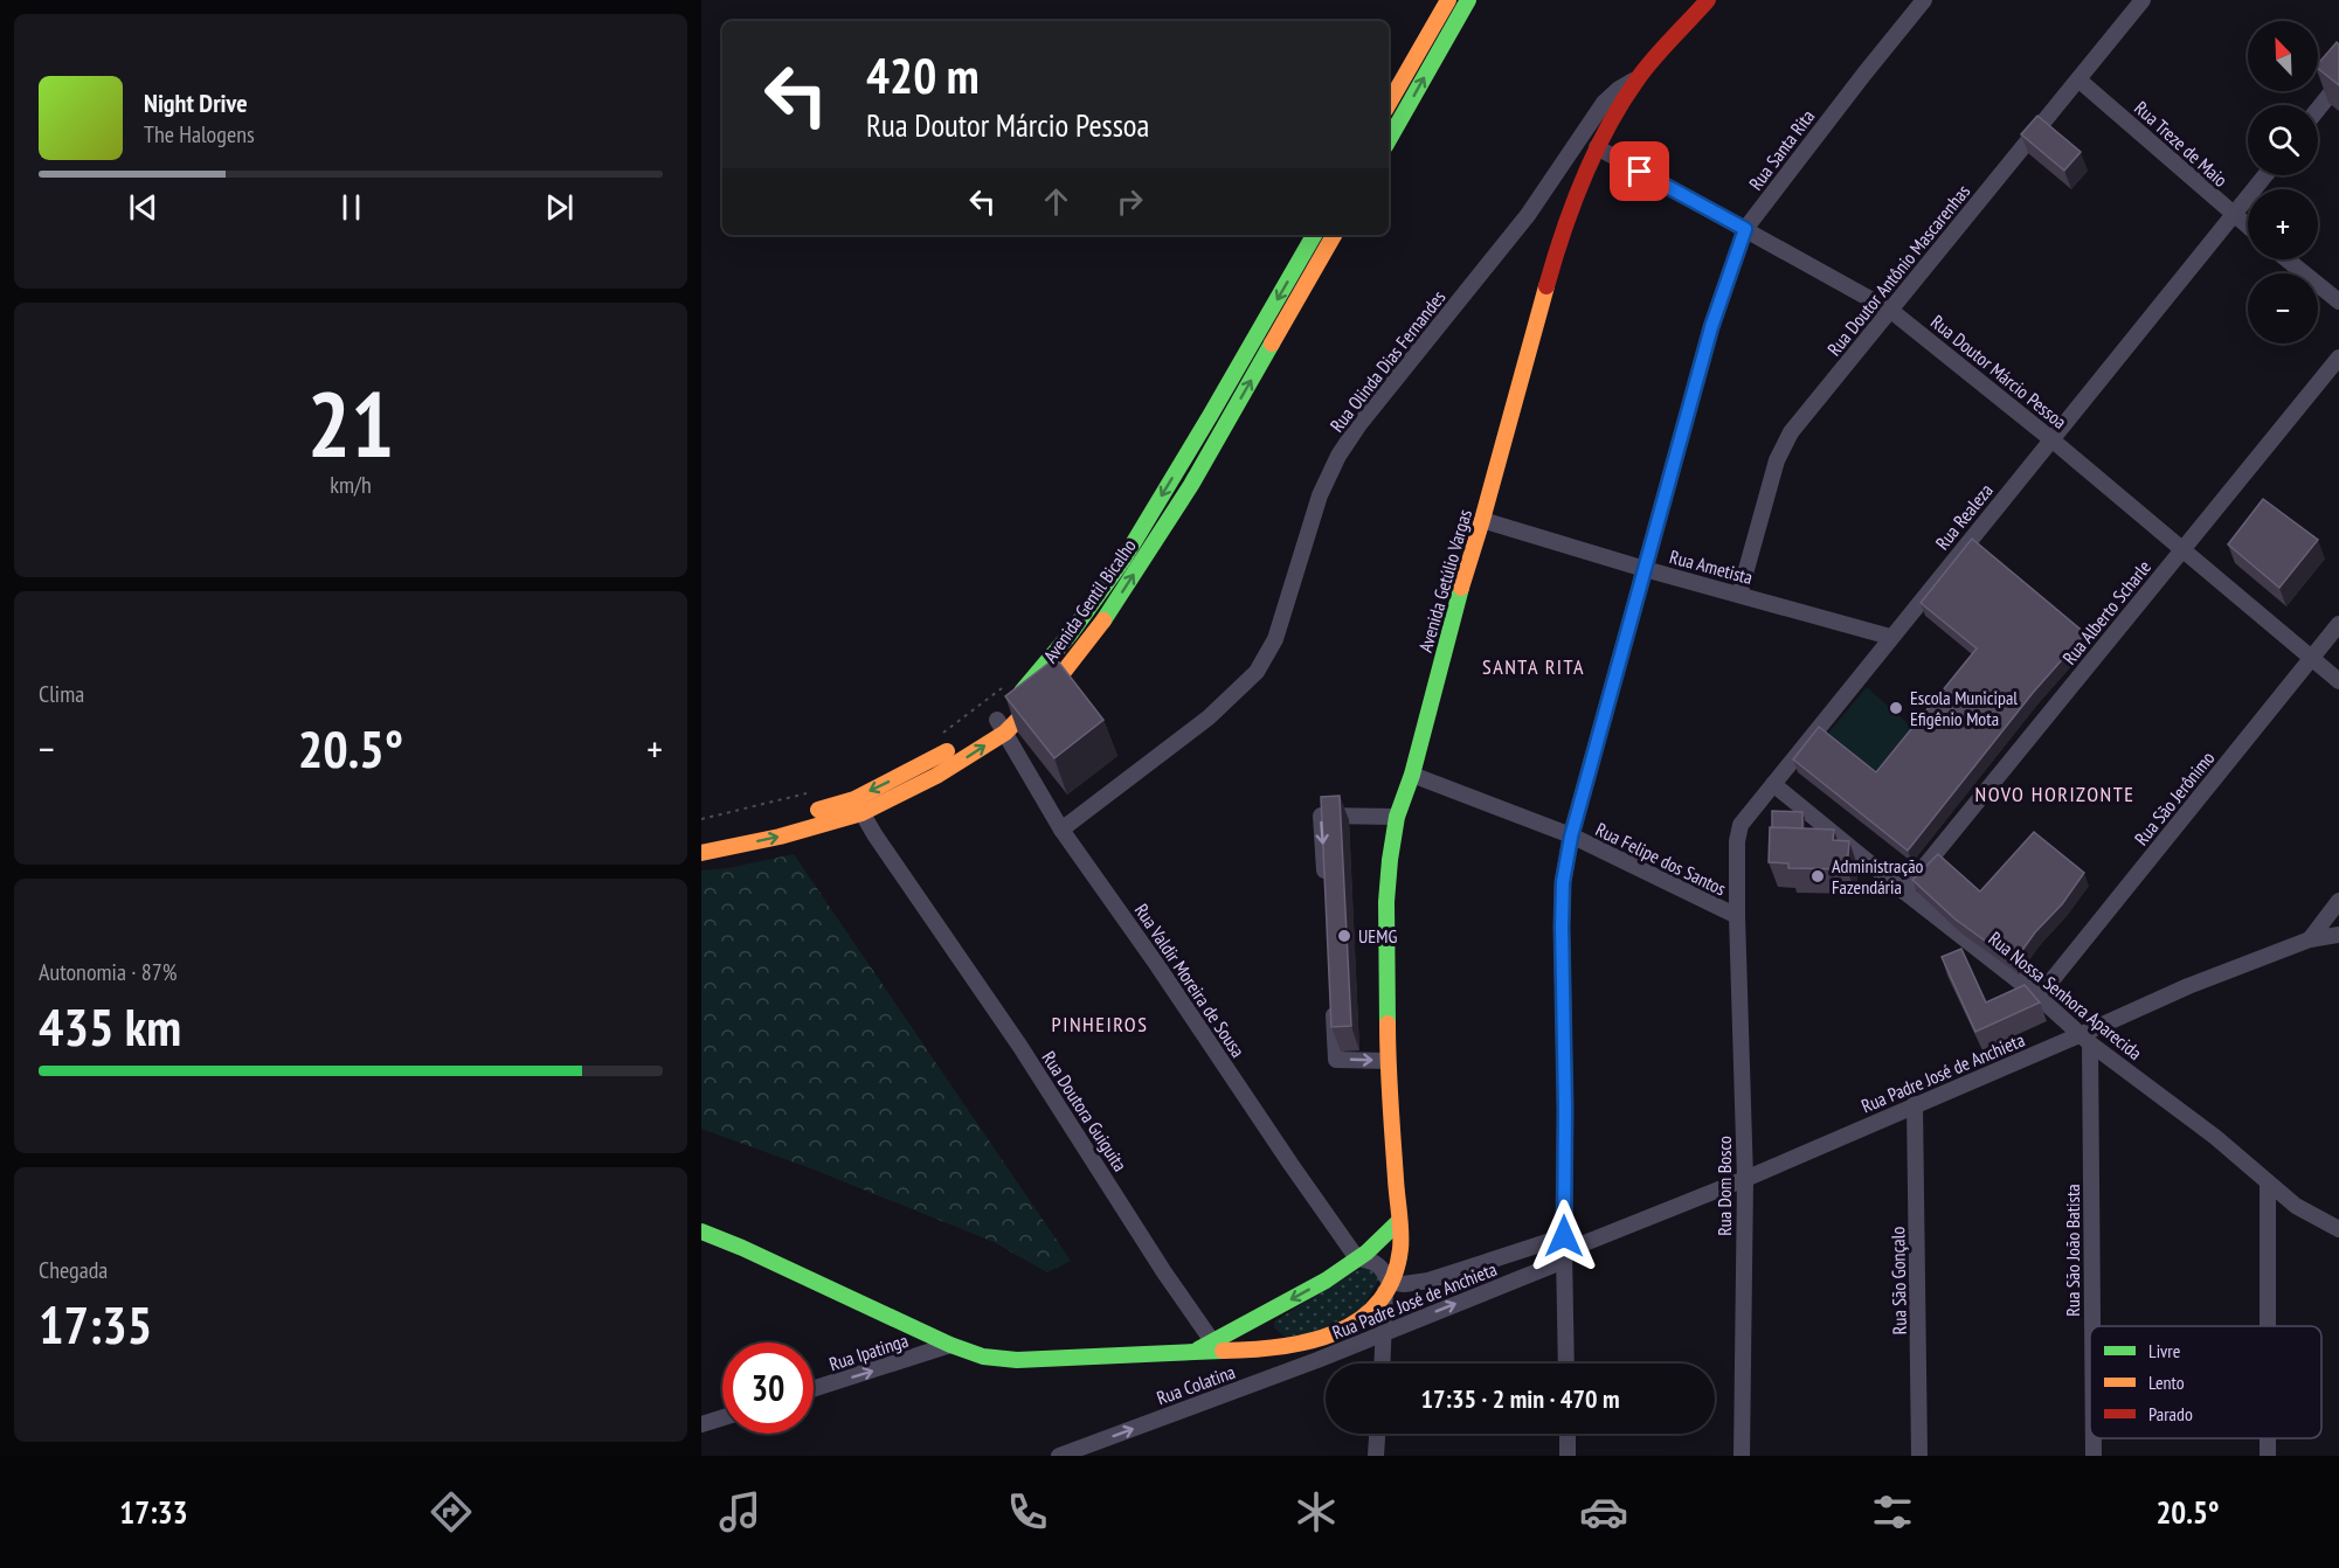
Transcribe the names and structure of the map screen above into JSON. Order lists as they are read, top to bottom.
{
  "streets": {
    "street": [
      "Rua Treze de Maio",
      "Rua Santa Rita",
      "Rua Doutor Antônio Mascarenhas",
      "Rua Olinda Dias Fernandes",
      "Rua Doutor Márcio Pessoa",
      "Rua Realeza",
      "Rua Ametista",
      "Avenida Getúlio Vargas",
      "Avenida Gentil Bicalho",
      "Rua Alberto Scharle",
      "Rua São Jerônimo",
      "Rua Felipe dos Santos",
      "Rua Valdir Moreira de Sousa",
      "Rua Nossa Senhora Aparecida",
      "Rua Padre José de Anchieta",
      "Rua Doutora Guiguita",
      "Rua Dom Bosco",
      "Rua São João Batista",
      "Rua São Gonçalo",
      "Rua Ipatinga",
      "Rua Colatina"
    ]
  },
  "crossings": [
    ["Rua Treze de Maio", "Rua Doutor Antônio Mascarenhas"],
    ["Rua Treze de Maio", "Rua Realeza"],
    ["Rua Santa Rita", "Rua Doutor Márcio Pessoa"],
    ["Rua Santa Rita", "Rua Ametista"],
    ["Rua Santa Rita", "Rua Felipe dos Santos"],
    ["Rua Santa Rita", "Rua Padre José de Anchieta"],
    ["Rua Doutor Antônio Mascarenhas", "Rua Doutor Márcio Pessoa"],
    ["Rua Doutor Antônio Mascarenhas", "Rua Ametista"],
    ["Rua Olinda Dias Fernandes", "Rua Doutor Márcio Pessoa"],
    ["Rua Olinda Dias Fernandes", "Avenida Getúlio Vargas"],
    ["Rua Olinda Dias Fernandes", "Rua Valdir Moreira de Sousa"],
    ["Rua Doutor Márcio Pessoa", "Rua Realeza"],
    ["Rua Doutor Márcio Pessoa", "Avenida Getúlio Vargas"],
    ["Rua Doutor Márcio Pessoa", "Rua Alberto Scharle"],
    ["Rua Doutor Márcio Pessoa", "Rua São Jerônimo"],
    ["Rua Realeza", "Rua Ametista"],
    ["Rua Realeza", "Rua Felipe dos Santos"],
    ["Rua Realeza", "Rua Nossa Senhora Aparecida"],
    ["Rua Realeza", "Rua Dom Bosco"],
    ["Rua Ametista", "Avenida Getúlio Vargas"],
    ["Avenida Getúlio Vargas", "Rua Felipe dos Santos"],
    ["Avenida Getúlio Vargas", "Rua Padre José de Anchieta"],
    ["Avenida Gentil Bicalho", "Rua Valdir Moreira de Sousa"],
    ["Avenida Gentil Bicalho", "Rua Doutora Guiguita"],
    ["Rua Alberto Scharle", "Rua Nossa Senhora Aparecida"],
    ["Rua São Jerônimo", "Rua Nossa Senhora Aparecida"],
    ["Rua Felipe dos Santos", "Rua Dom Bosco"],
    ["Rua Nossa Senhora Aparecida", "Rua Padre José de Anchieta"],
    ["Rua Nossa Senhora Aparecida", "Rua São João Batista"],
    ["Rua Padre José de Anchieta", "Rua Dom Bosco"],
    ["Rua Padre José de Anchieta", "Rua São João Batista"],
    ["Rua Padre José de Anchieta", "Rua São Gonçalo"],
    ["Rua Padre José de Anchieta", "Rua Colatina"]
  ],
  "one_way": ["Rua Ipatinga"],
  "districts": ["SANTA RITA", "NOVO HORIZONTE", "PINHEIROS"],
  "places": ["Escola Municipal Efigênio Mota", "Administração Fazendária", "UEMG"],
  "legend": ["Livre", "Lento", "Parado"],
  "north": "top left",
  "page": {
    "map_buttons": ["+", "−"],
    "turn": ["420 m", "Rua Doutor Márcio Pessoa"],
    "song": ["Night Drive", "The Halogens"],
    "tile": [
      ["21", "km/h"],
      "Clima",
      ["Autonomia · 87%", "435 km"],
      ["Chegada", "17:35"]
    ],
    "heat": ["−", "20.5°", "+"],
    "limit": "30",
    "trip": "17:35 · 2 min · 470 m",
    "tabs": ["17:33", "20.5°"]
  }
}
